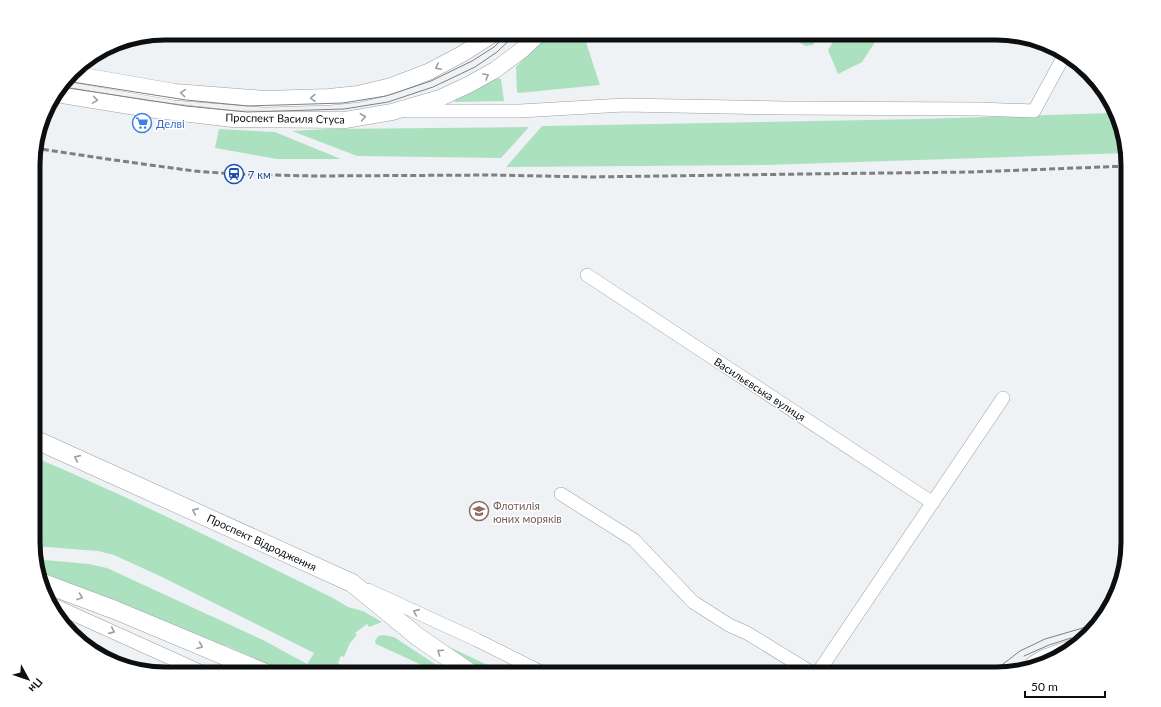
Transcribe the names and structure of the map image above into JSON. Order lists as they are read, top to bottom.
{
  "streets": {
    "main road": ["Проспект Відродження"],
    "street": ["Проспект Василя Стуса", "Васильєвська вулиця"]
  },
  "places": {
    "supermarket": ["Делві"],
    "station": ["7 км"],
    "school or university": ["Флотилія юних моряків"]
  },
  "scale_bar": "50 m",
  "north": "bottom right"
}
